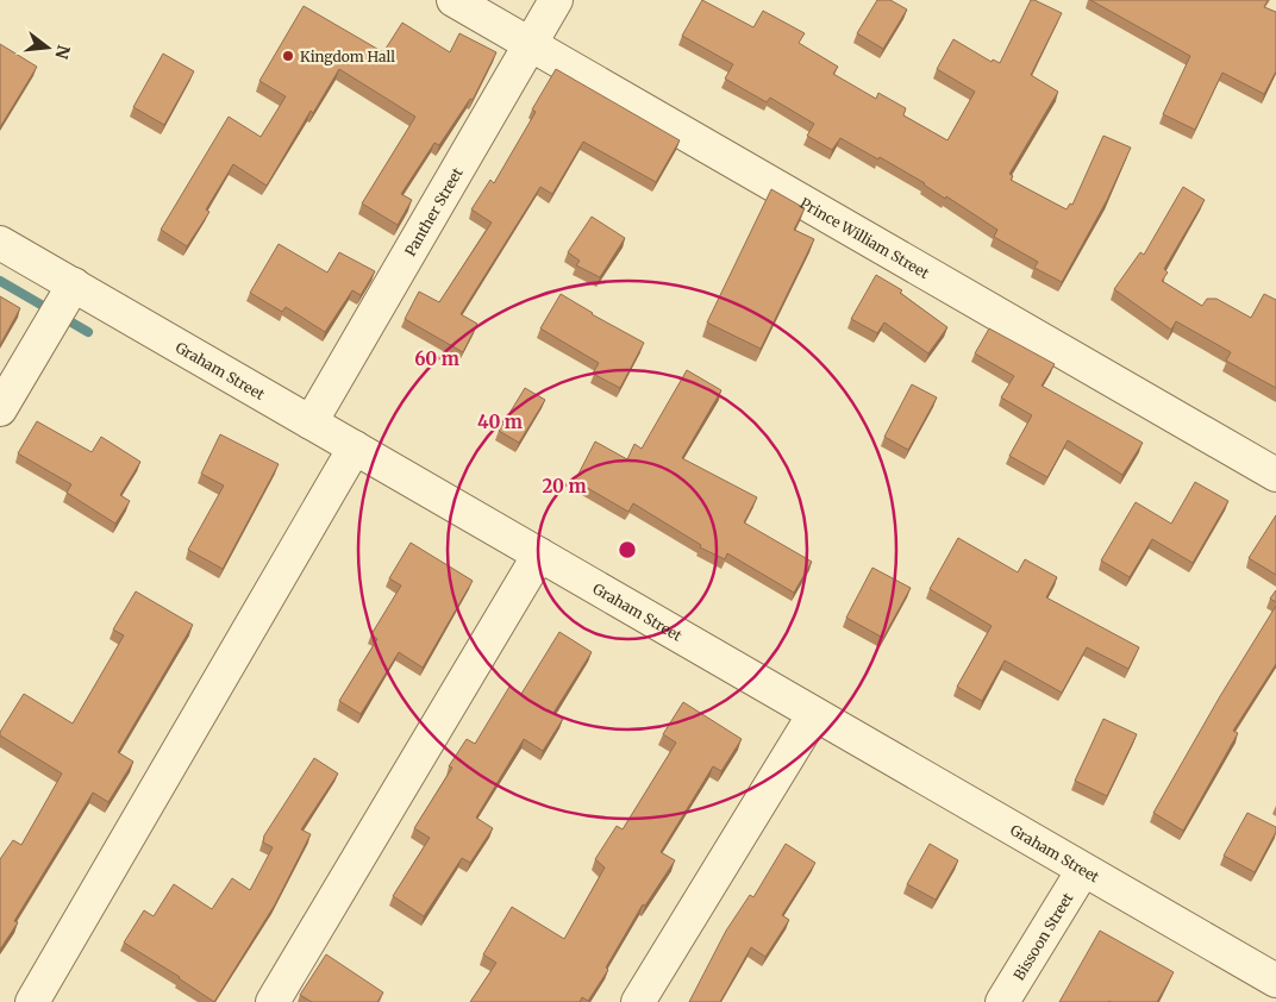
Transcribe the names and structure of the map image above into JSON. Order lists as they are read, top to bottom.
{
  "streets": {
    "street": [
      "Panther Street",
      "Prince William Street",
      "Graham Street",
      "Bissoon Street"
    ]
  },
  "crossings": [
    ["Panther Street", "Prince William Street"],
    ["Panther Street", "Graham Street"],
    ["Graham Street", "Bissoon Street"]
  ],
  "places": ["Kingdom Hall"],
  "north": "right",
  "rings": ["60 m", "40 m", "20 m"]
}
